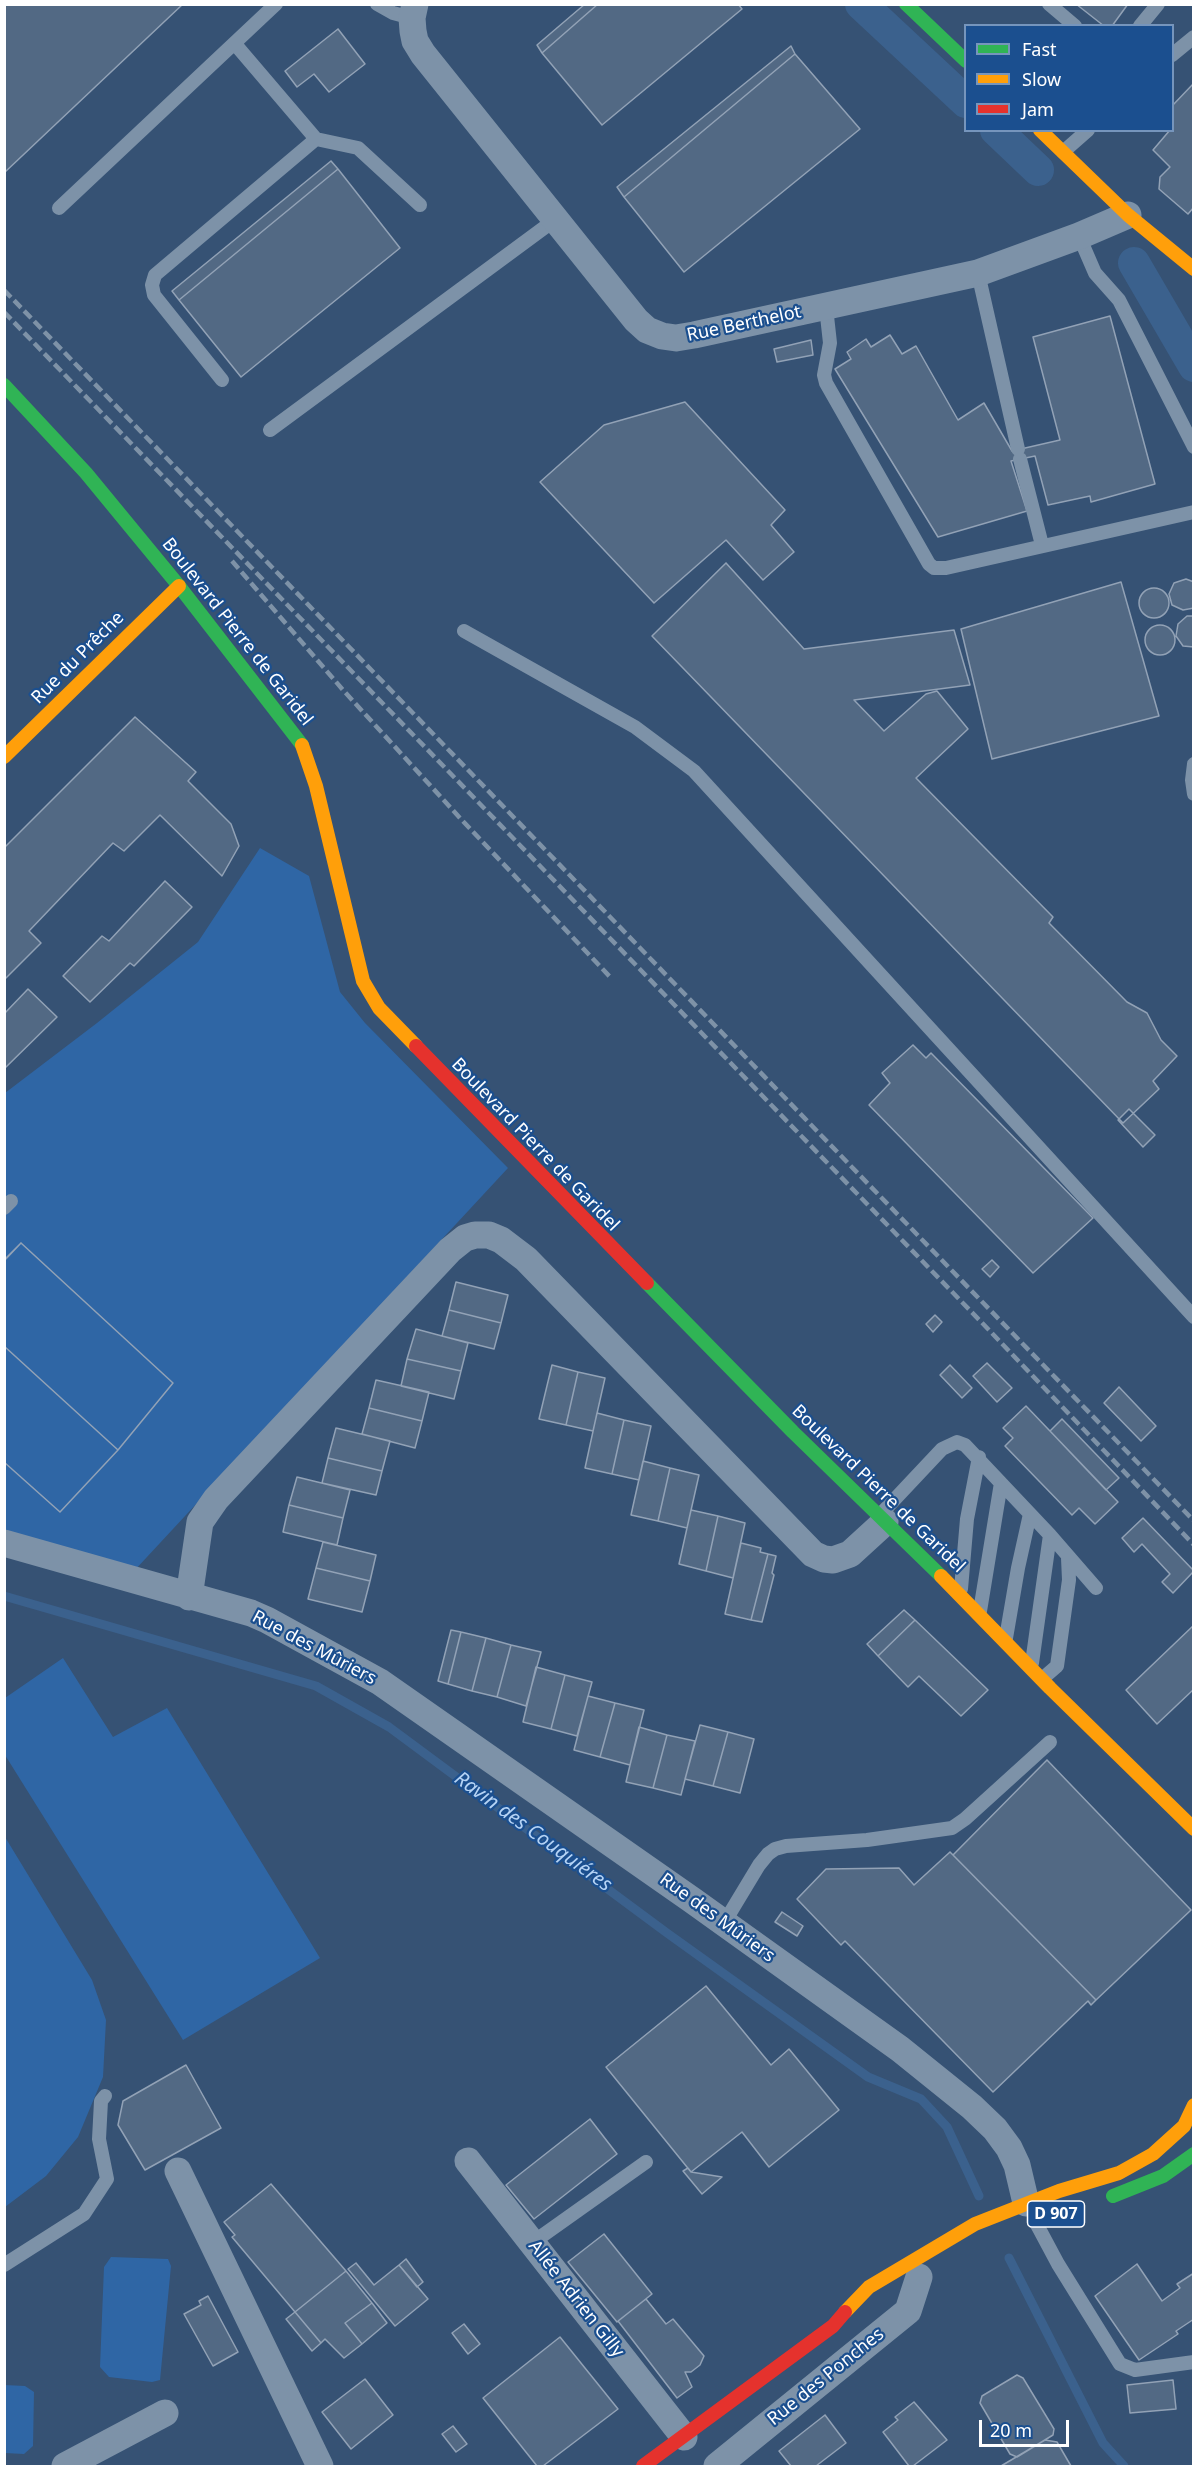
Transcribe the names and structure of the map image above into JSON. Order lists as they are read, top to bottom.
{
  "streets": {
    "street": [
      "Rue Berthelot",
      "Boulevard Pierre de Garidel",
      "Rue du Prêche",
      "Rue des Mûriers",
      "D 907",
      "Allée Adrien Gilly",
      "Rue des Ponches"
    ]
  },
  "crossings": [
    ["Boulevard Pierre de Garidel", "Rue du Prêche"],
    ["Rue des Mûriers", "D 907"],
    ["D 907", "Allée Adrien Gilly"]
  ],
  "water": ["Ravin des Couquiéres"],
  "legend": ["Fast", "Slow", "Jam"],
  "scale_bar": "20 m"
}
